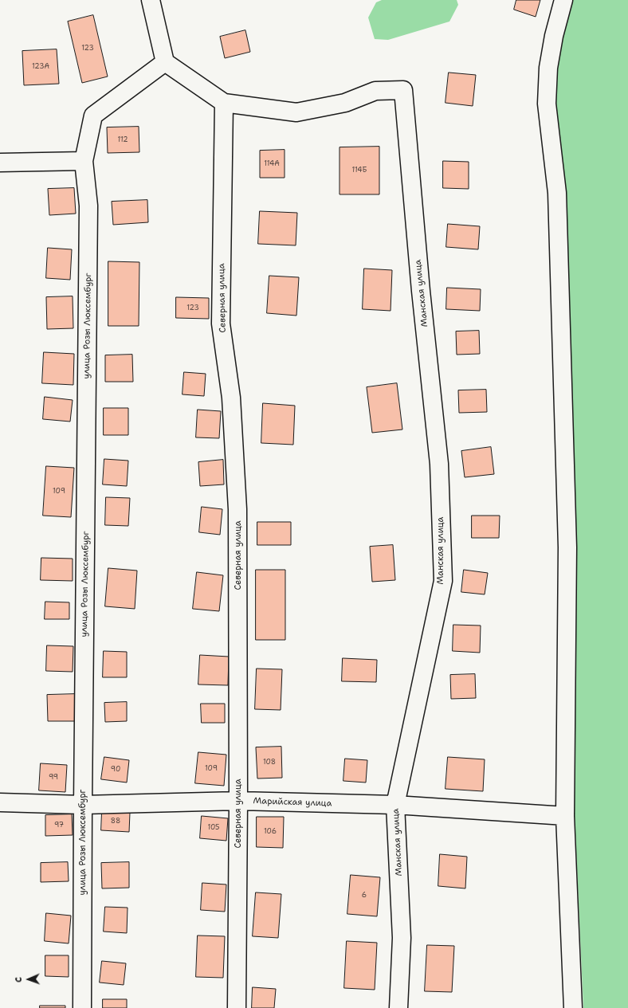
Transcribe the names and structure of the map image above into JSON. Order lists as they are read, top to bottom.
{
  "streets": {
    "street": [
      "Манская улица",
      "Северная улица",
      "улица Розы Люксембург",
      "Марийская улица"
    ]
  },
  "crossings": [
    ["Манская улица", "Северная улица"],
    ["Манская улица", "Марийская улица"],
    ["Северная улица", "Марийская улица"],
    ["улица Розы Люксембург", "Марийская улица"]
  ],
  "house_numbers": [
    "123",
    "123А",
    "112",
    "114А",
    "114Б",
    "123",
    "109",
    "108",
    "109",
    "90",
    "99",
    "88",
    "97",
    "105",
    "106",
    "6"
  ],
  "north": "left"
}
